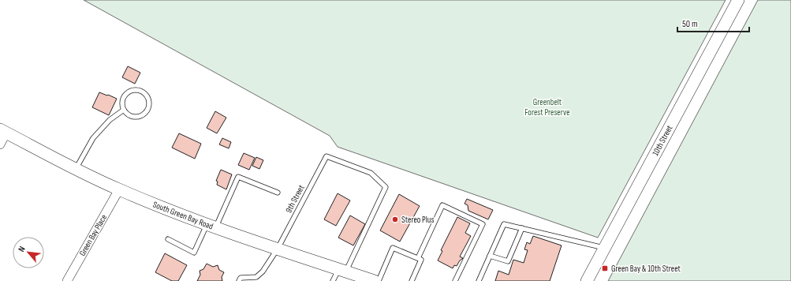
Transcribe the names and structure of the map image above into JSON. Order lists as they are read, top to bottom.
{
  "streets": {
    "main road": ["10th Street", "South Green Bay Road"],
    "street": ["Green Bay Place"],
    "lane": ["9th Street"]
  },
  "crossings": [
    ["9th Street", "South Green Bay Road"],
    ["South Green Bay Road", "Green Bay Place"]
  ],
  "parks": ["Greenbelt Forest Preserve"],
  "places": {
    "other": ["Stereo Plus"],
    "transit": ["Green Bay & 10th Street"]
  },
  "scale_bar": "50 m",
  "north": "top left"
}
